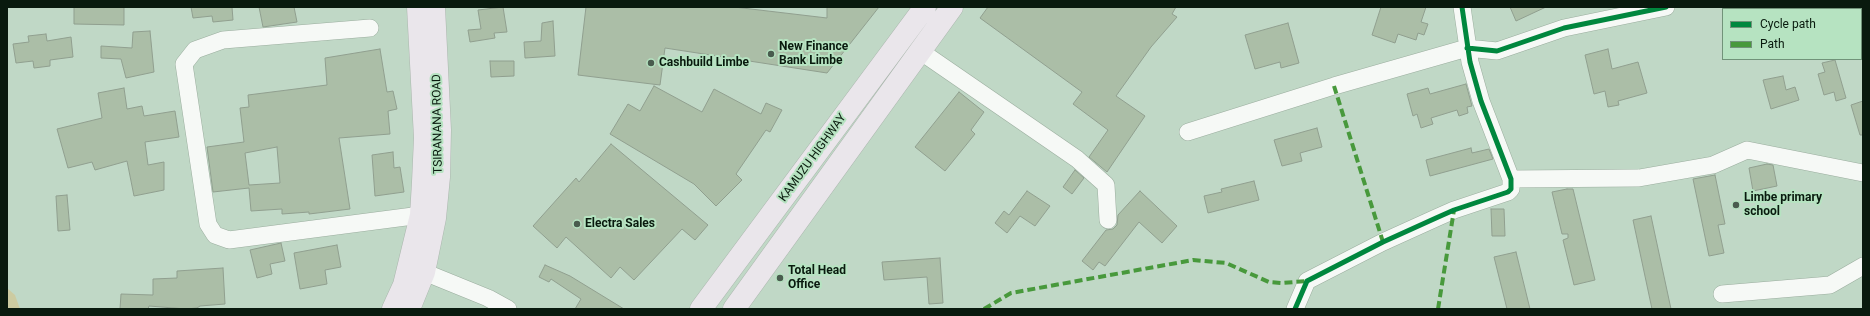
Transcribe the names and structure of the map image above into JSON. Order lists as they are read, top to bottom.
{
  "streets": {
    "highway": ["TSIRANANA ROAD", "KAMUZU HIGHWAY"]
  },
  "places": [
    "New Finance Bank Limbe",
    "Cashbuild Limbe",
    "Limbe primary school",
    "Electra Sales",
    "Total Head Office"
  ],
  "legend": ["Cycle path", "Path"]
}
